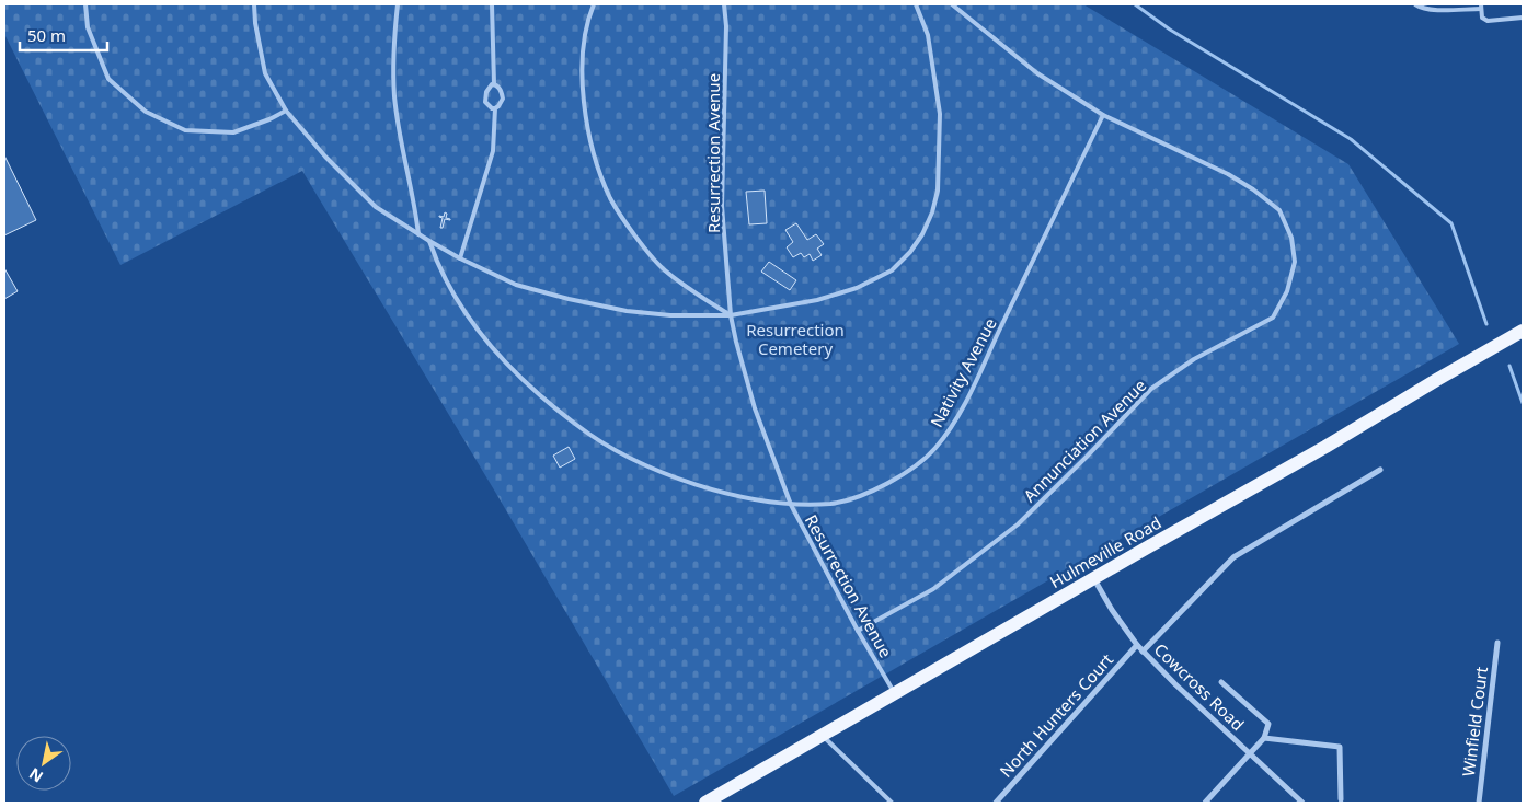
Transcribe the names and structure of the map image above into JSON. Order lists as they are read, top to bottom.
{
  "streets": {
    "main road": ["Hulmeville Road"],
    "street": ["Cowcross Road", "North Hunters Court", "Winfield Court"],
    "lane": ["Resurrection Avenue", "Nativity Avenue", "Annunciation Avenue"]
  },
  "crossings": [
    ["Resurrection Avenue", "Nativity Avenue"],
    ["Resurrection Avenue", "Annunciation Avenue"],
    ["Resurrection Avenue", "Hulmeville Road"],
    ["Nativity Avenue", "Annunciation Avenue"],
    ["Hulmeville Road", "Cowcross Road"],
    ["Cowcross Road", "North Hunters Court"]
  ],
  "parks": ["Resurrection Cemetery"],
  "scale_bar": "50 m",
  "north": "bottom left"
}
